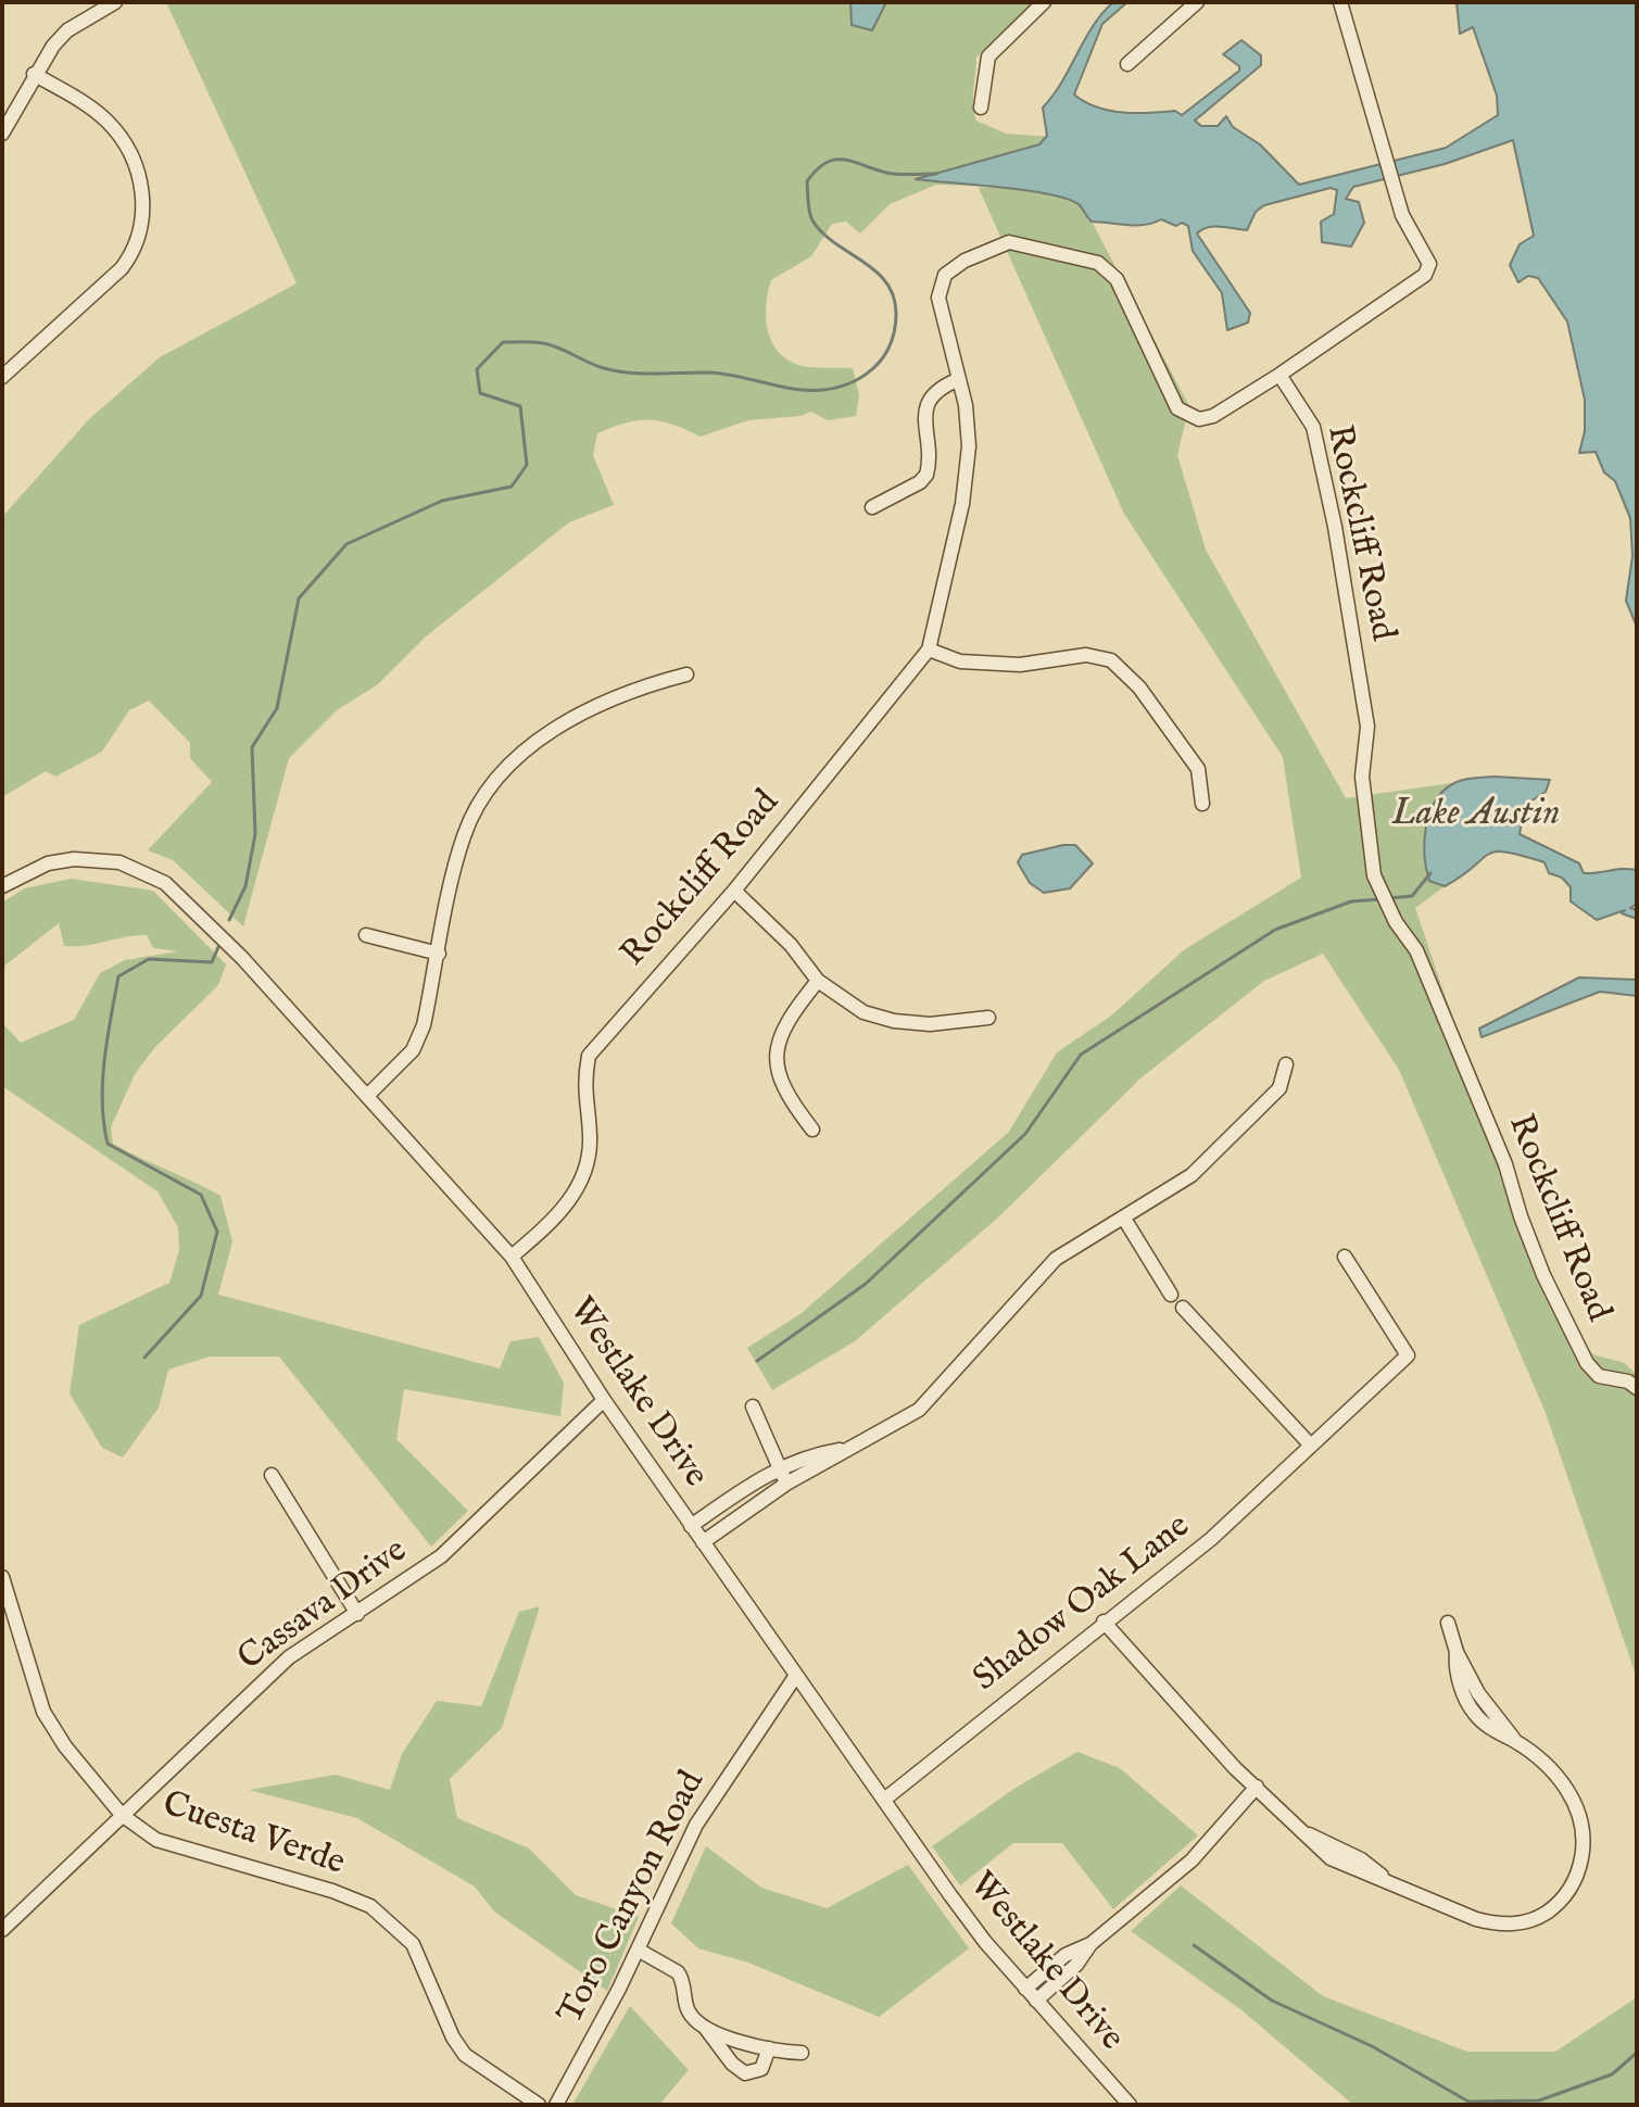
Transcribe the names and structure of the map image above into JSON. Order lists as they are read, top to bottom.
{
  "streets": {
    "street": [
      "Rockcliff Road",
      "Westlake Drive",
      "Shadow Oak Lane",
      "Cassava Drive",
      "Cuesta Verde",
      "Toro Canyon Road"
    ]
  },
  "crossings": [
    ["Rockcliff Road", "Westlake Drive"],
    ["Westlake Drive", "Shadow Oak Lane"],
    ["Westlake Drive", "Cassava Drive"],
    ["Westlake Drive", "Toro Canyon Road"],
    ["Cassava Drive", "Cuesta Verde"]
  ],
  "water": ["Lake Austin"]
}
